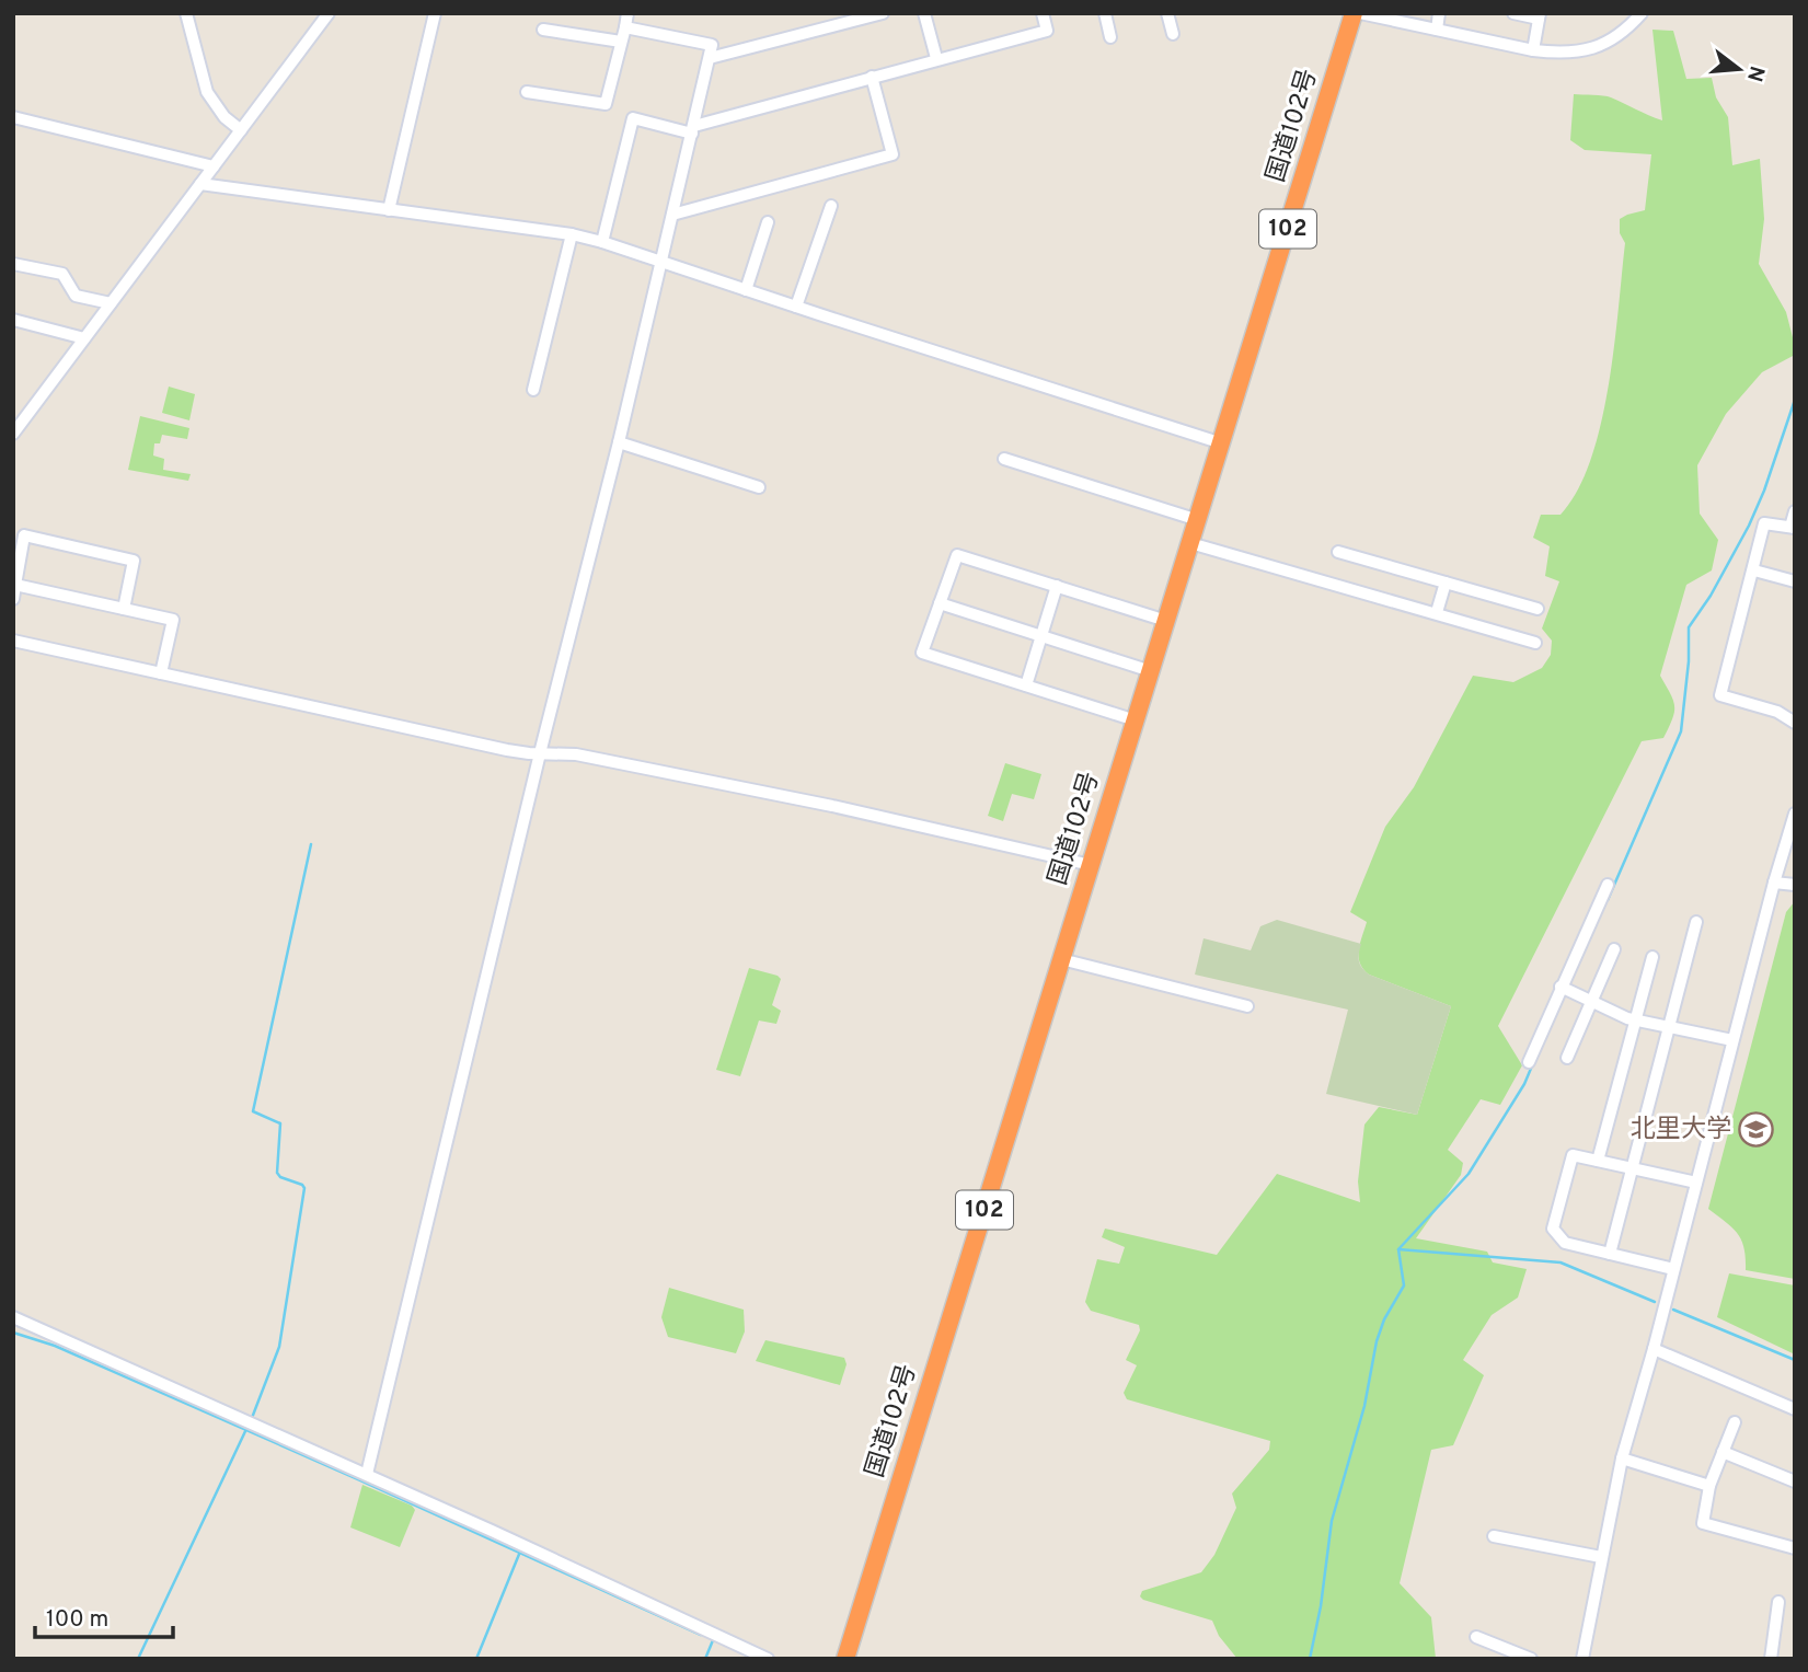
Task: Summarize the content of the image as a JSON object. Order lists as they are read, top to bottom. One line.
{"streets":{"highway":["国道102号","102"]},"places":{"school or university":["北里大学"]},"scale_bar":"100 m","north":"right"}
